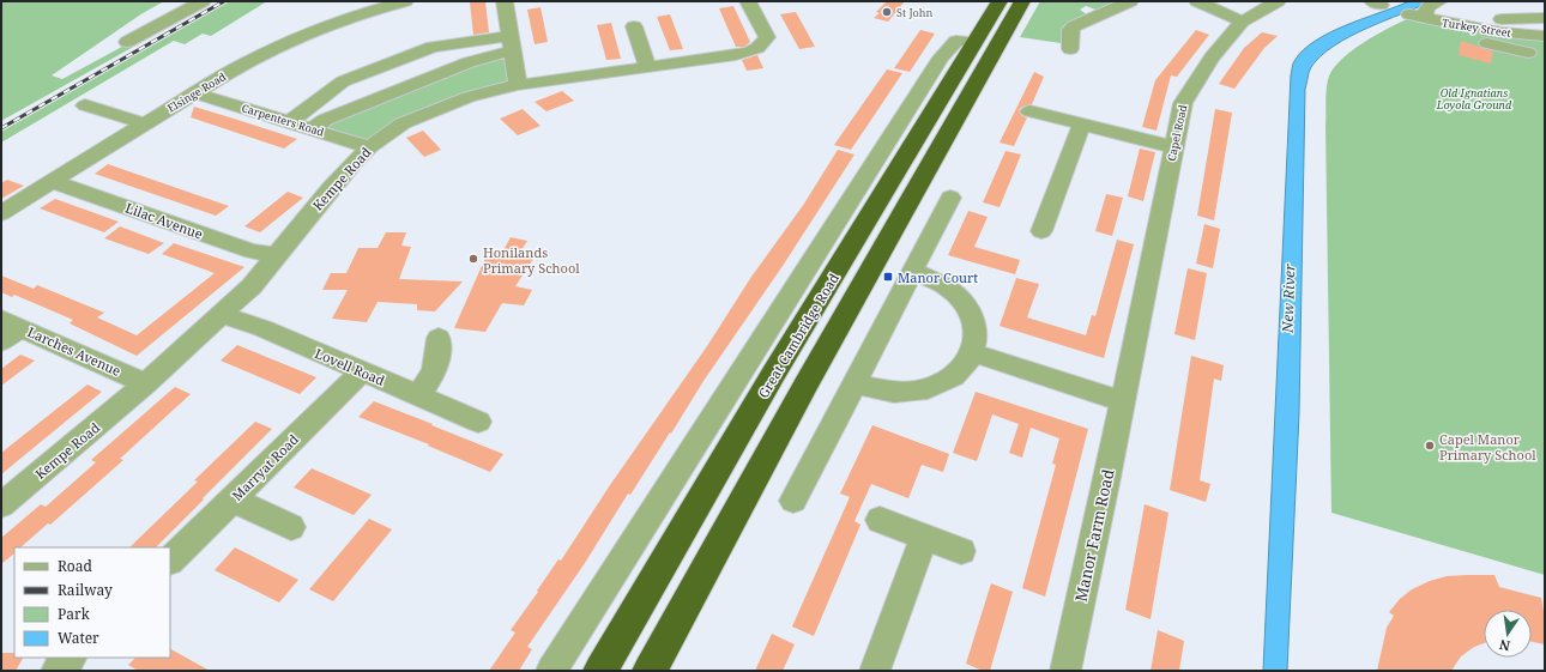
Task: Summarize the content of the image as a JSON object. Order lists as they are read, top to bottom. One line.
{"streets":{"highway":["Great Cambridge Road"],"street":["Turkey Street","Elsinge Road","Carpenters Road","Capel Road","Kempe Road","Lilac Avenue","Larches Avenue","Lovell Road","Marryat Road","Manor Farm Road"]},"crossings":[["Elsinge Road","Carpenters Road"],["Elsinge Road","Lilac Avenue"],["Carpenters Road","Kempe Road"],["Capel Road","Manor Farm Road"],["Kempe Road","Lilac Avenue"],["Kempe Road","Larches Avenue"],["Kempe Road","Lovell Road"],["Lovell Road","Marryat Road"]],"water":["New River"],"parks":["Old Ignatians Loyola Ground"],"places":{"other":["St John","Honilands Primary School","Capel Manor Primary School"],"transit":["Manor Court"]},"legend":["Road","Railway","Park","Water"],"north":"bottom"}
